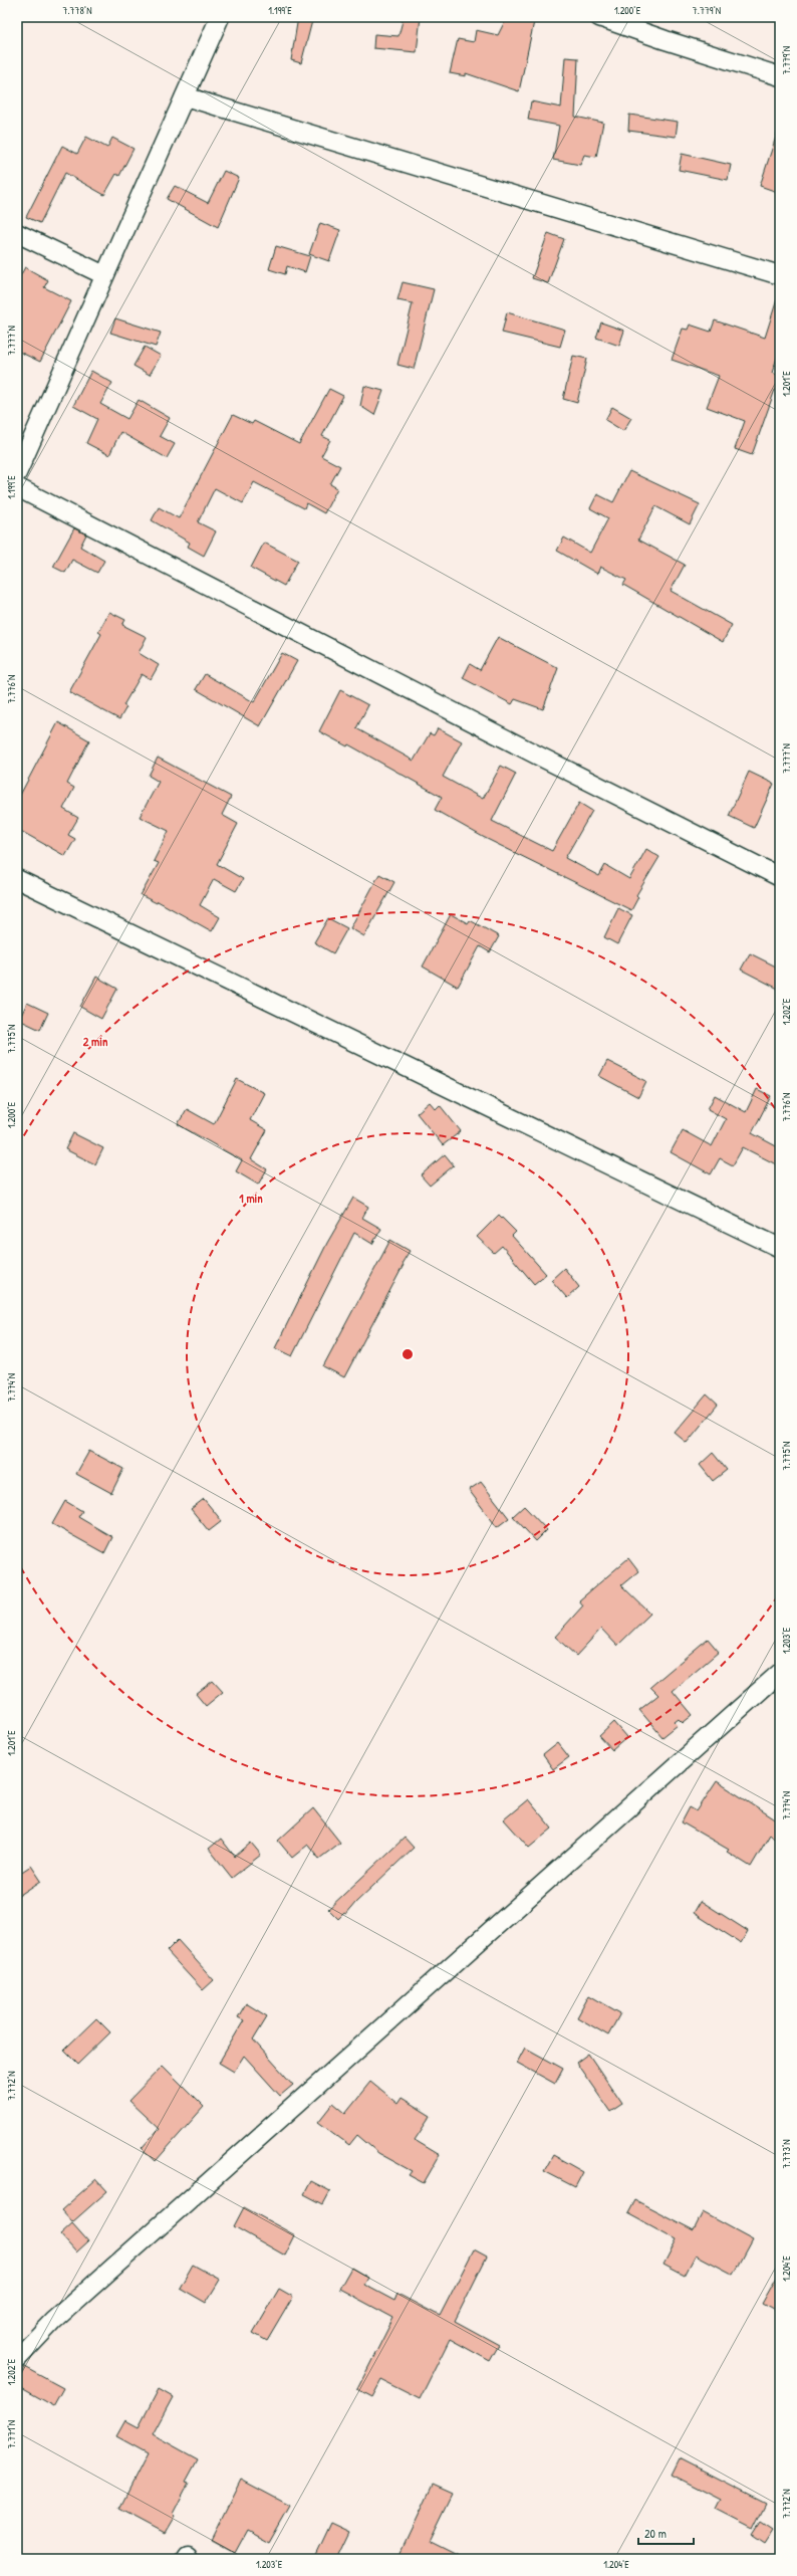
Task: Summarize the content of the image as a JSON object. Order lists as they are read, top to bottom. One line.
{"scale_bar":"20 m","coordinates":["7.778°N","1.199°E","1.200°E","7.779°N","7.777°N","1.201°E","7.776°N","1.202°E","7.775°N","7.774°N","1.203°E","7.772°N","7.773°N","1.204°E","7.771°N"],"rings":["2 min","1 min"]}
